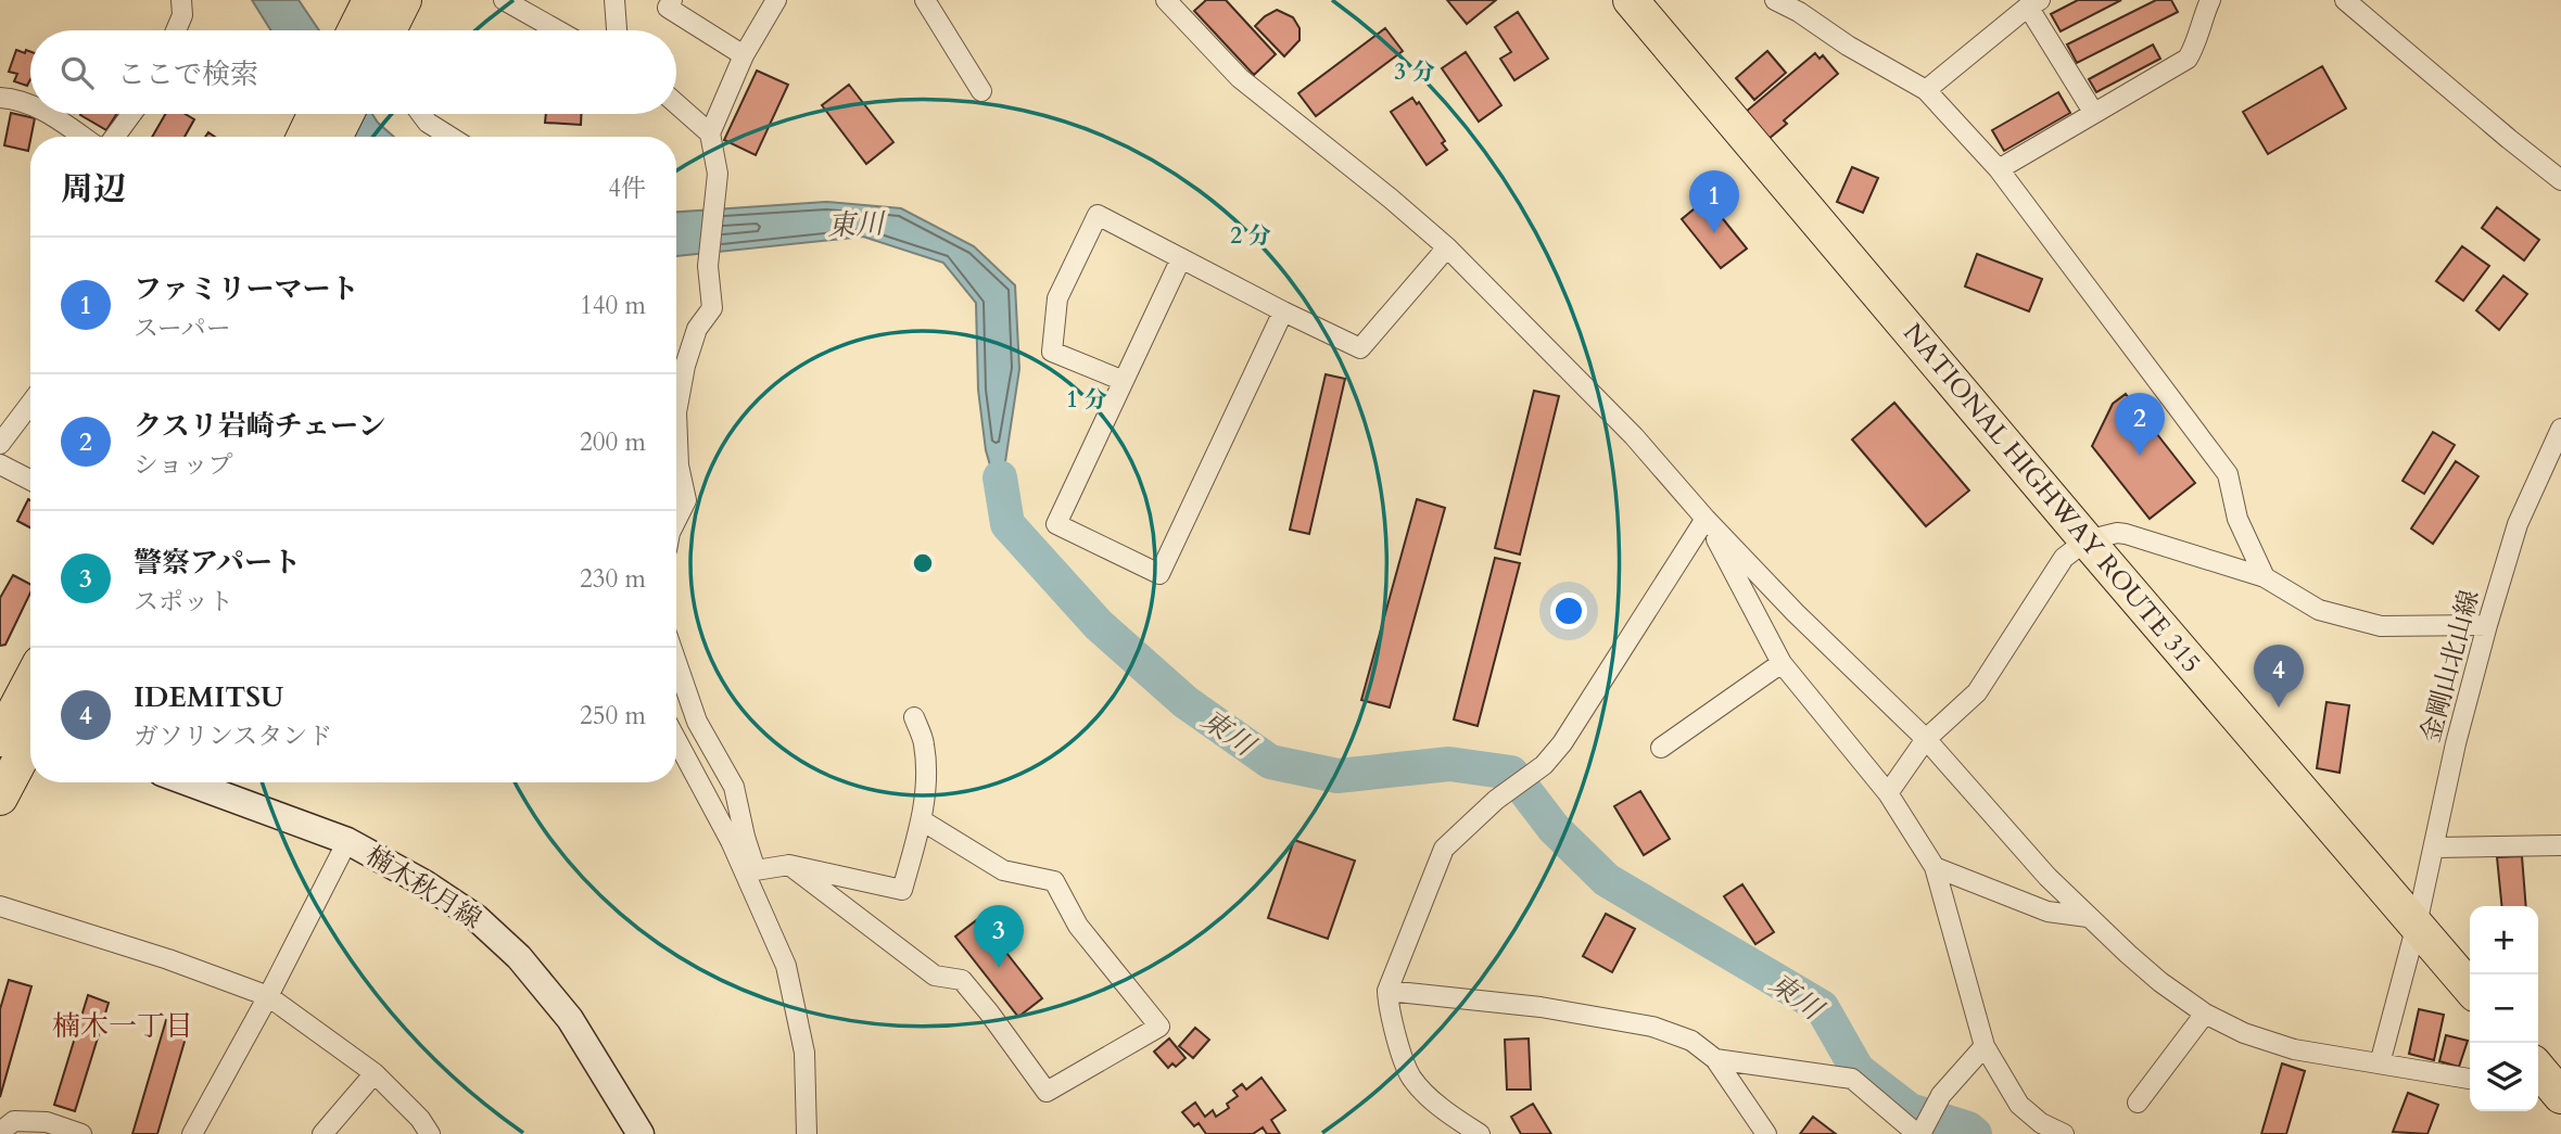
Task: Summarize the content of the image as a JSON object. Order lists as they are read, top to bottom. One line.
{"streets":{"highway":["NATIONAL HIGHWAY ROUTE 315"],"street":["金剛山北山線","楠木秋月線"]},"crossings":[["NATIONAL HIGHWAY ROUTE 315","金剛山北山線"]],"districts":["楠木一丁目"],"water":["東川"],"page":{"search":"ここで検索","heading":["周辺","4件"],"pins":["1","2","4","3"],"list":[{"mark":"1","name":"ファミリーマート","note":"スーパー","value":"140 m"},{"mark":"2","name":"クスリ岩崎チェーン","note":"ショップ","value":"200 m"},{"mark":"3","name":"警察アパート","note":"スポット","value":"230 m"},{"mark":"4","name":"IDEMITSU","note":"ガソリンスタンド","value":"250 m"}],"map_buttons":["+","−"]},"rings":["3 分","2 分","1 分"]}
